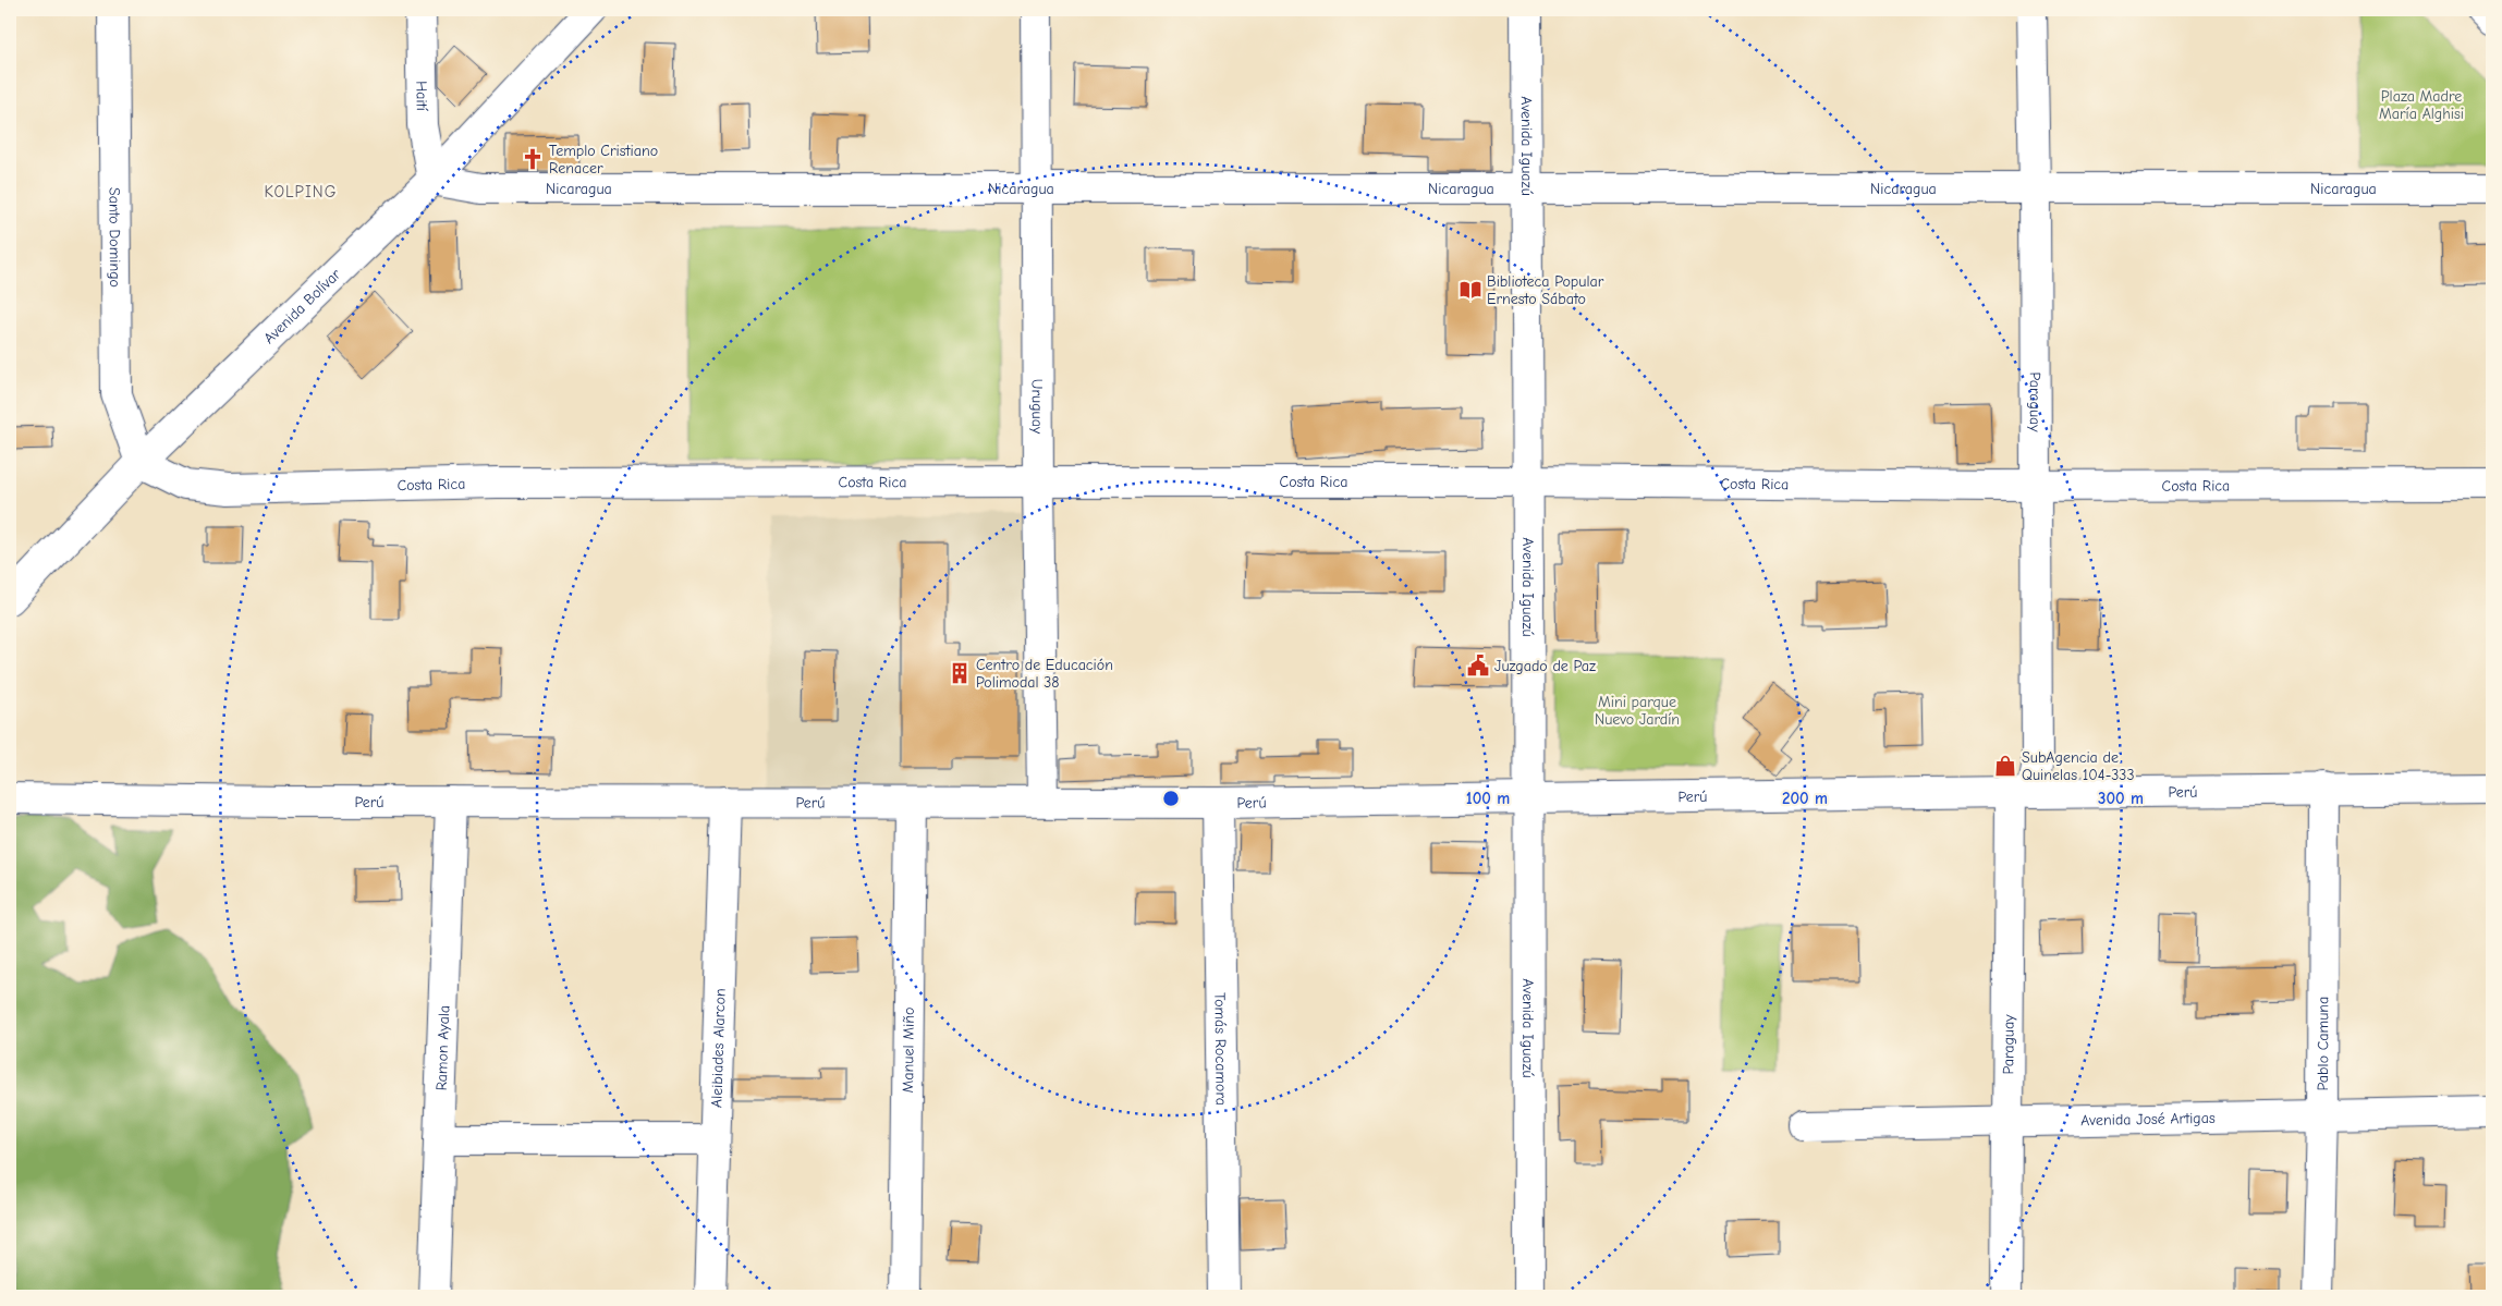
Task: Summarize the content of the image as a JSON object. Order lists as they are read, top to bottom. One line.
{"streets":{"street":["Haití","Avenida Iguazú","Nicaragua","Santo Domingo","Avenida Bolívar","Paraguay","Uruguay","Costa Rica","Perú","Pablo Camuna","Ramon Ayala","Aleibiades Alarcon","Manuel Miño","Tomás Rocamora","Avenida José Artigas"]},"crossings":[["Haití","Nicaragua"],["Haití","Avenida Bolívar"],["Avenida Iguazú","Nicaragua"],["Avenida Iguazú","Costa Rica"],["Avenida Iguazú","Perú"],["Nicaragua","Avenida Bolívar"],["Nicaragua","Paraguay"],["Nicaragua","Uruguay"],["Santo Domingo","Avenida Bolívar"],["Santo Domingo","Costa Rica"],["Avenida Bolívar","Costa Rica"],["Paraguay","Costa Rica"],["Paraguay","Perú"],["Paraguay","Avenida José Artigas"],["Uruguay","Costa Rica"],["Uruguay","Perú"],["Perú","Pablo Camuna"],["Perú","Ramon Ayala"],["Perú","Aleibiades Alarcon"],["Perú","Manuel Miño"],["Perú","Tomás Rocamora"],["Pablo Camuna","Avenida José Artigas"]],"districts":["KOLPING"],"parks":["Plaza Madre María Alghisi","Mini parque Nuevo Jardín"],"places":{"church":["Templo Cristiano Renacer"],"library":["Biblioteca Popular Ernesto Sábato"],"public building":["Juzgado de Paz"],"building":["Centro de Educación Polimodal 38"],"shop":["SubAgencia de Quinelas 104-333"]},"rings":["100 m","200 m","300 m"]}
